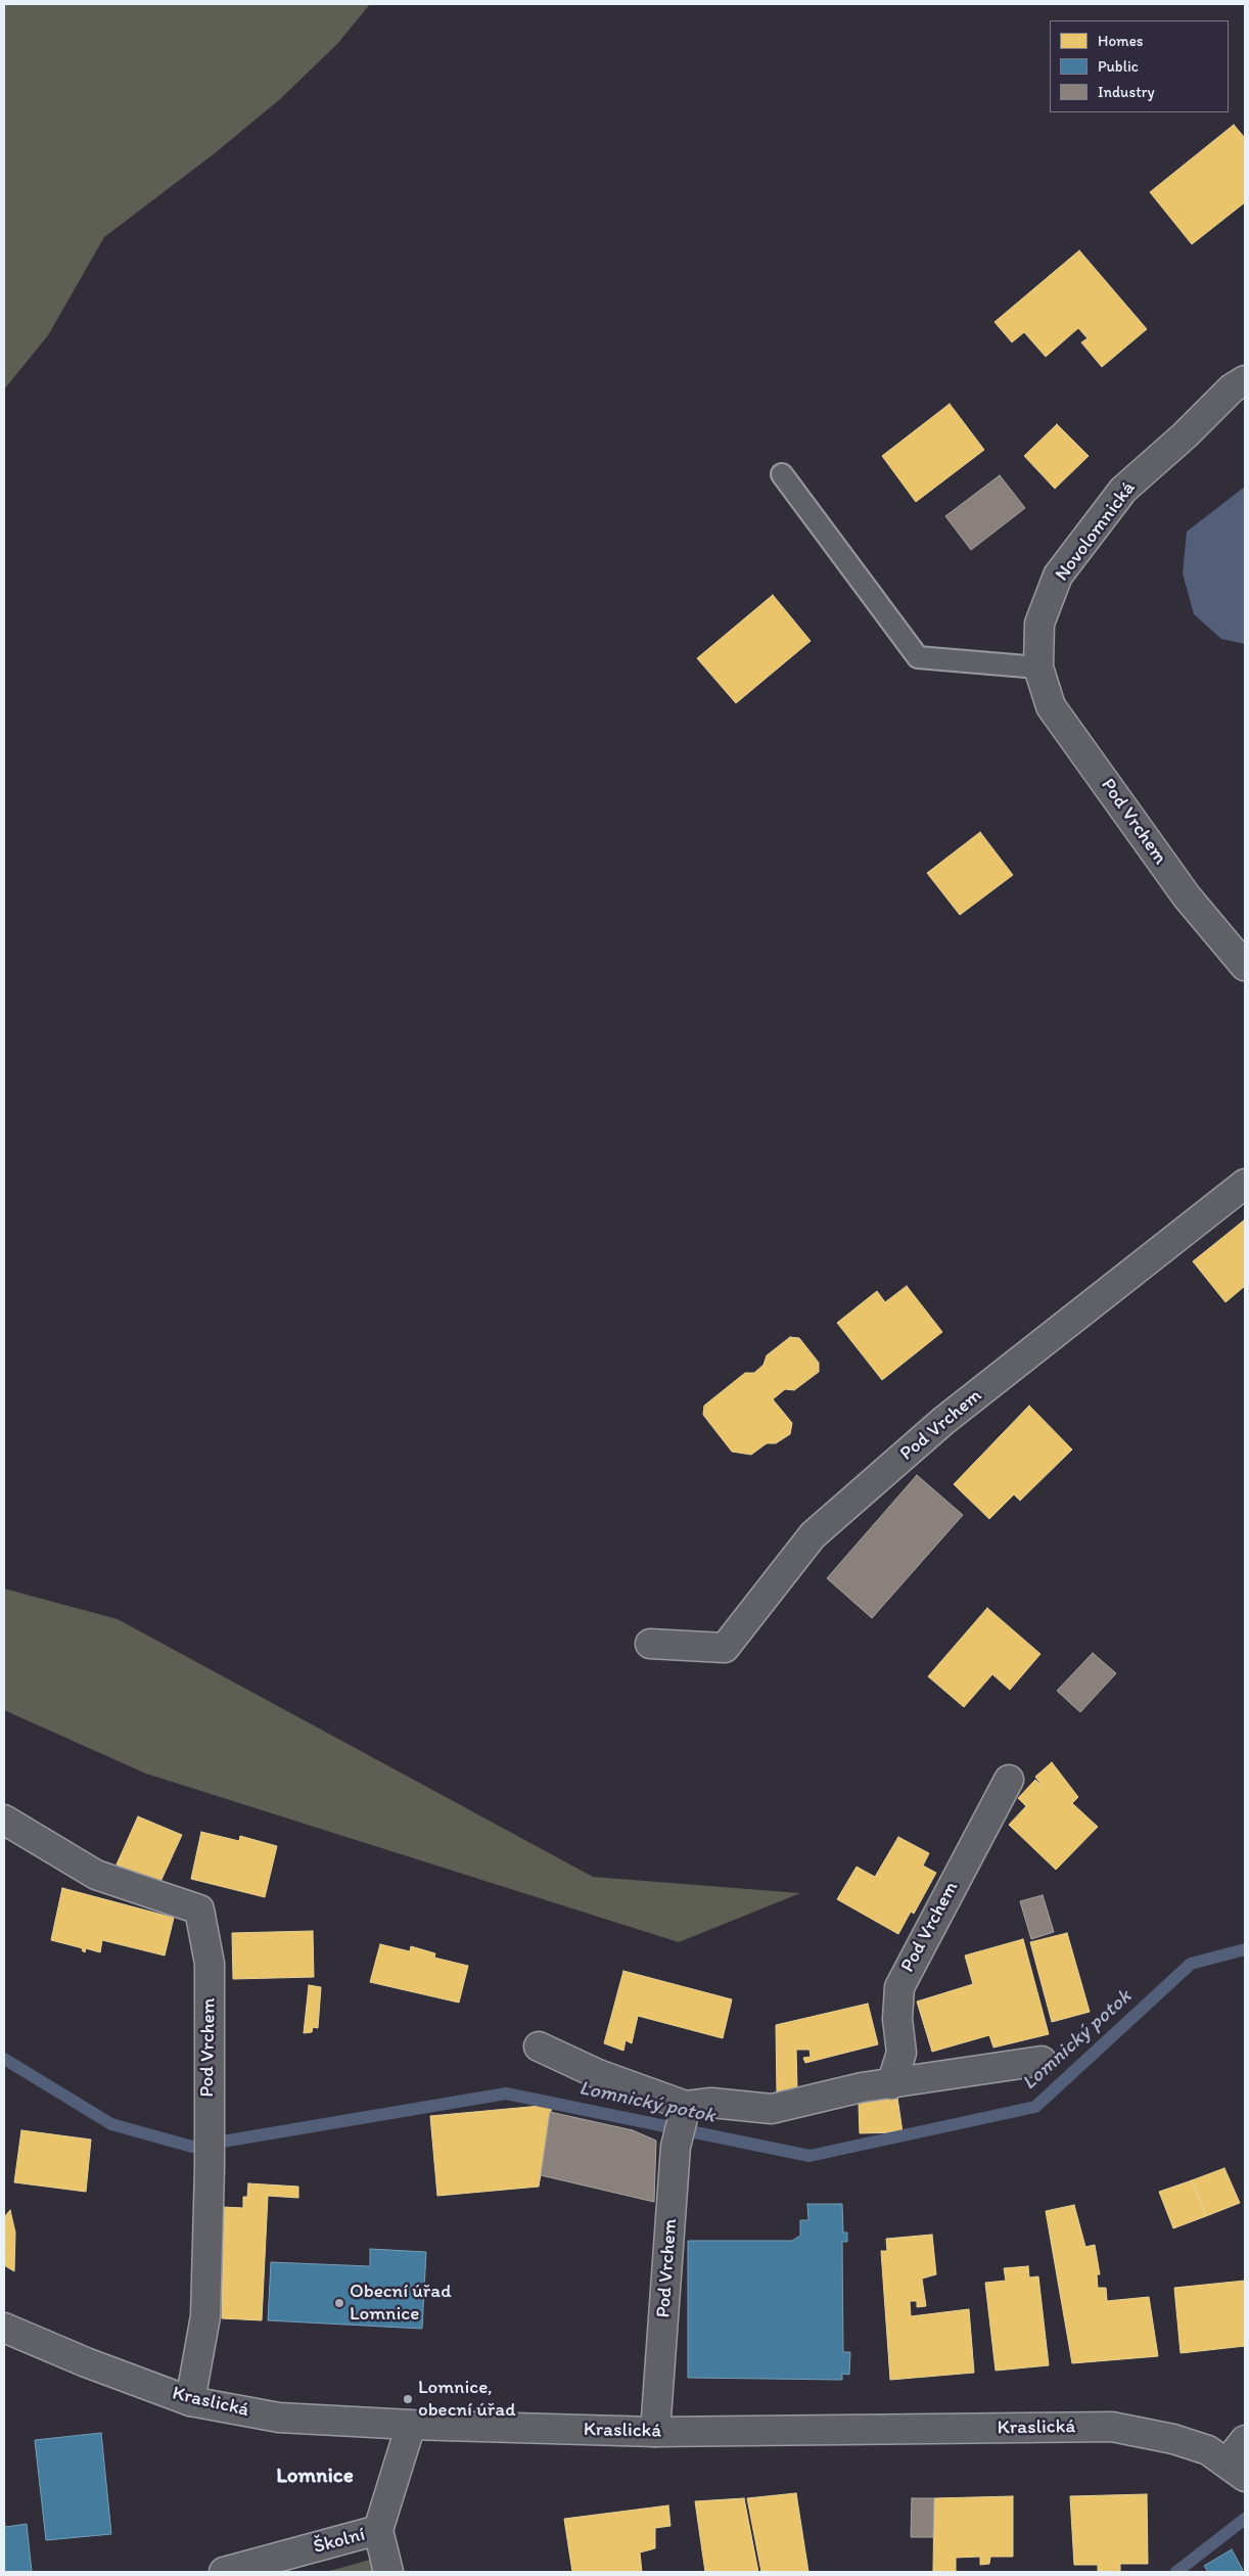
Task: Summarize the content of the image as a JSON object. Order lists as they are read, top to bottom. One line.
{"streets":{"street":["Novolomnická","Pod Vrchem","Kraslická","Školní"]},"crossings":[["Novolomnická","Pod Vrchem"],["Pod Vrchem","Kraslická"],["Kraslická","Školní"]],"districts":["Lomnice"],"water":["Lomnický potok"],"places":["Obecní úřad Lomnice","Lomnice, obecní úřad"],"legend":["Homes","Public","Industry"]}
